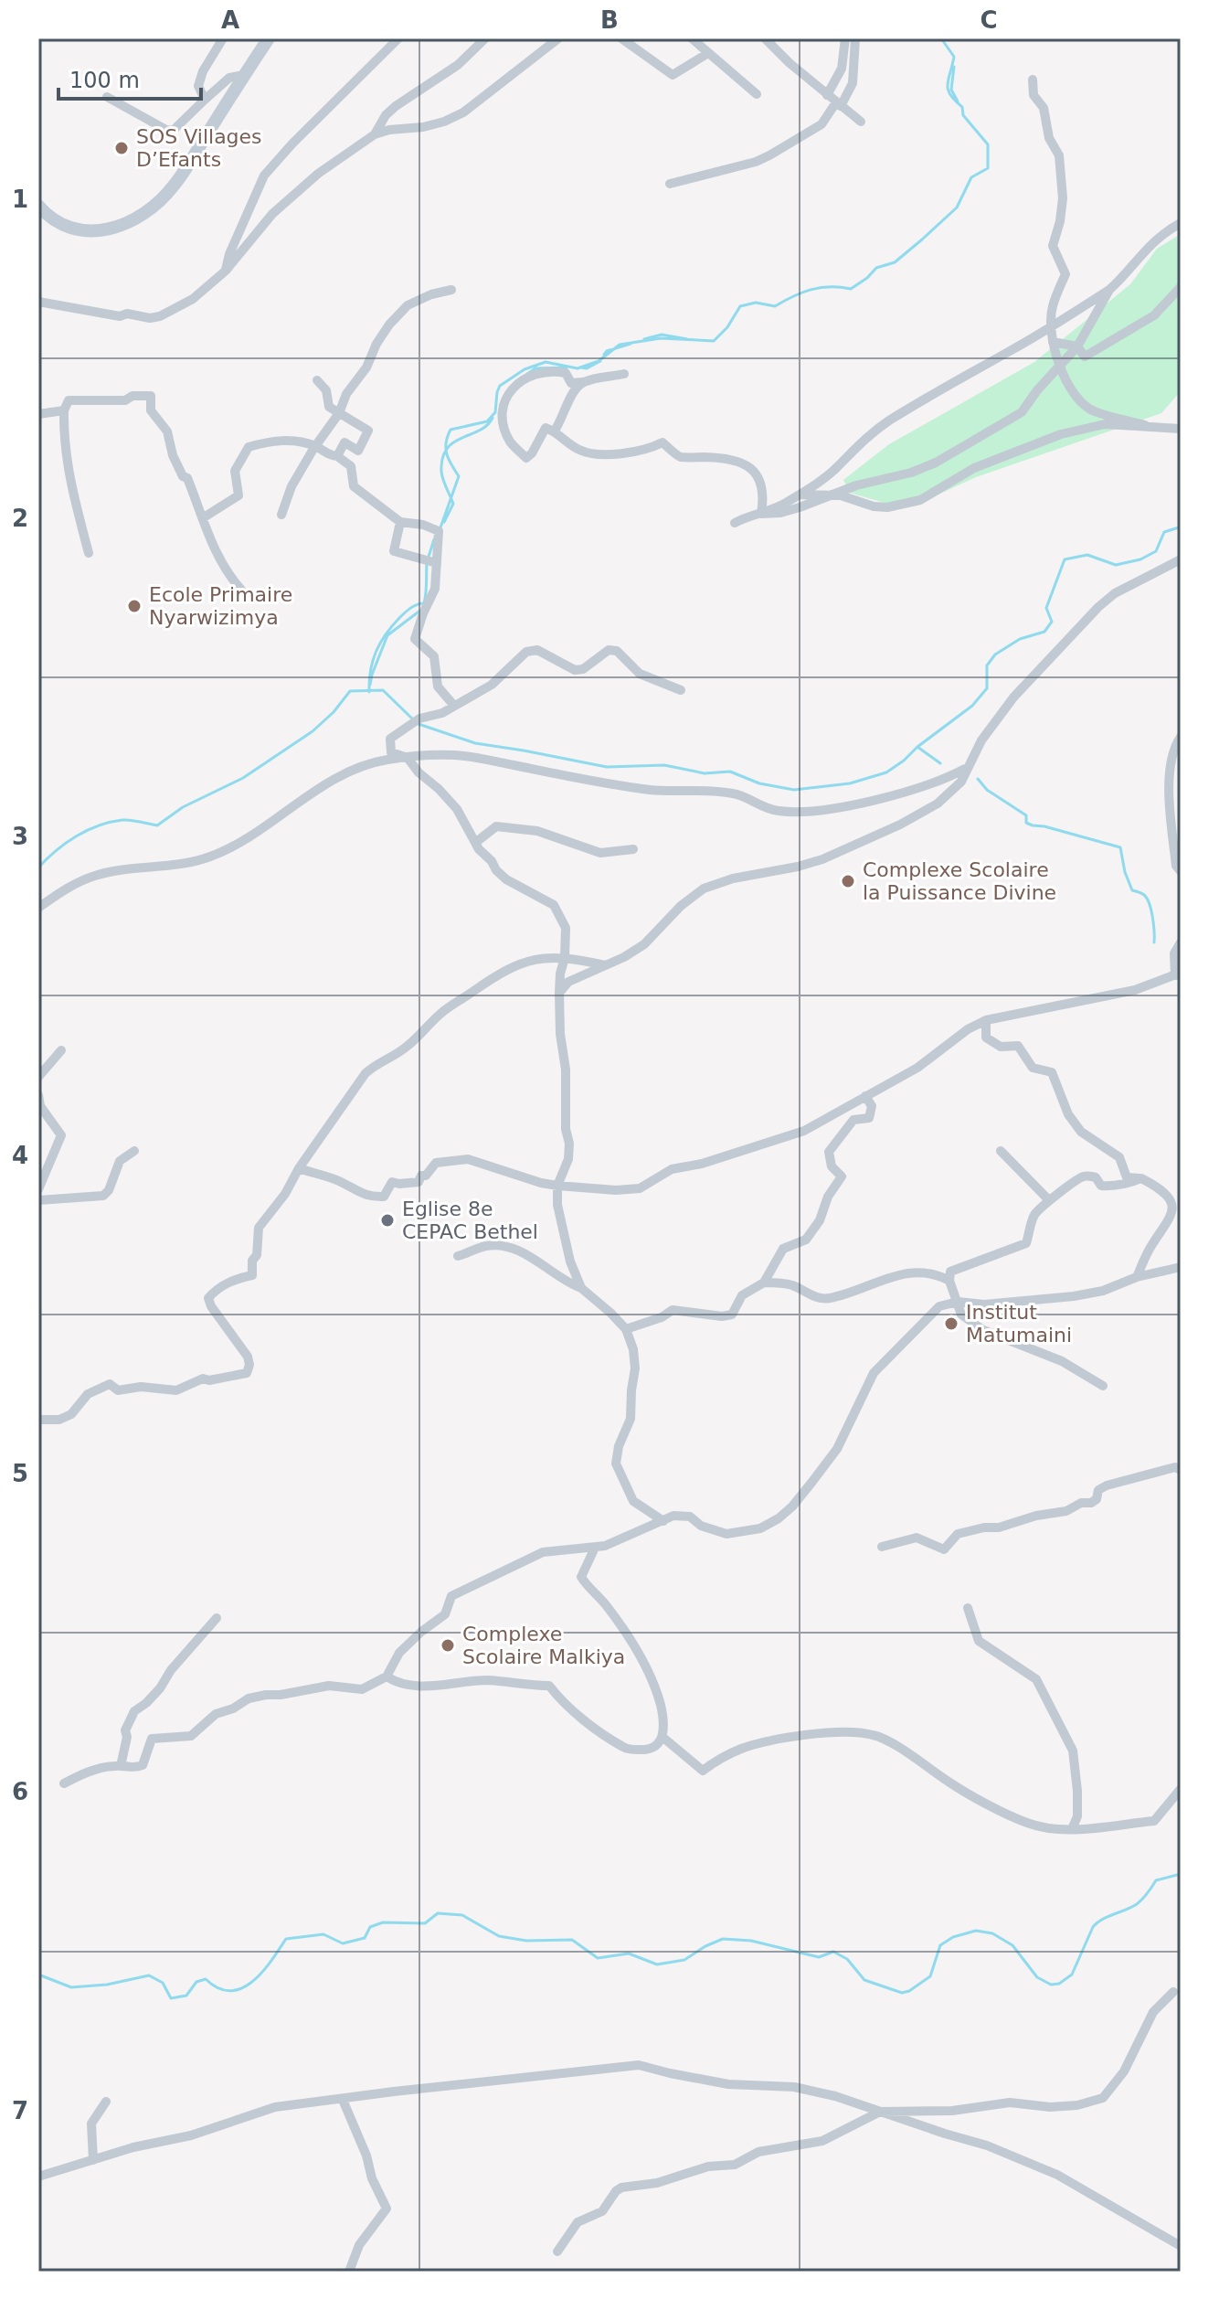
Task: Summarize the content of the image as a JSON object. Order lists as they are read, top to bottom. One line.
{"places":["SOS Villages D’Efants","Ecole Primaire Nyarwizimya","Complexe Scolaire la Puissance Divine","Eglise 8e CEPAC Bethel","Institut Matumaini","Complexe Scolaire Malkiya"],"scale_bar":"100 m","grid":{"columns":["A","B","C"],"rows":["1","2","3","4","5","6","7"]}}
